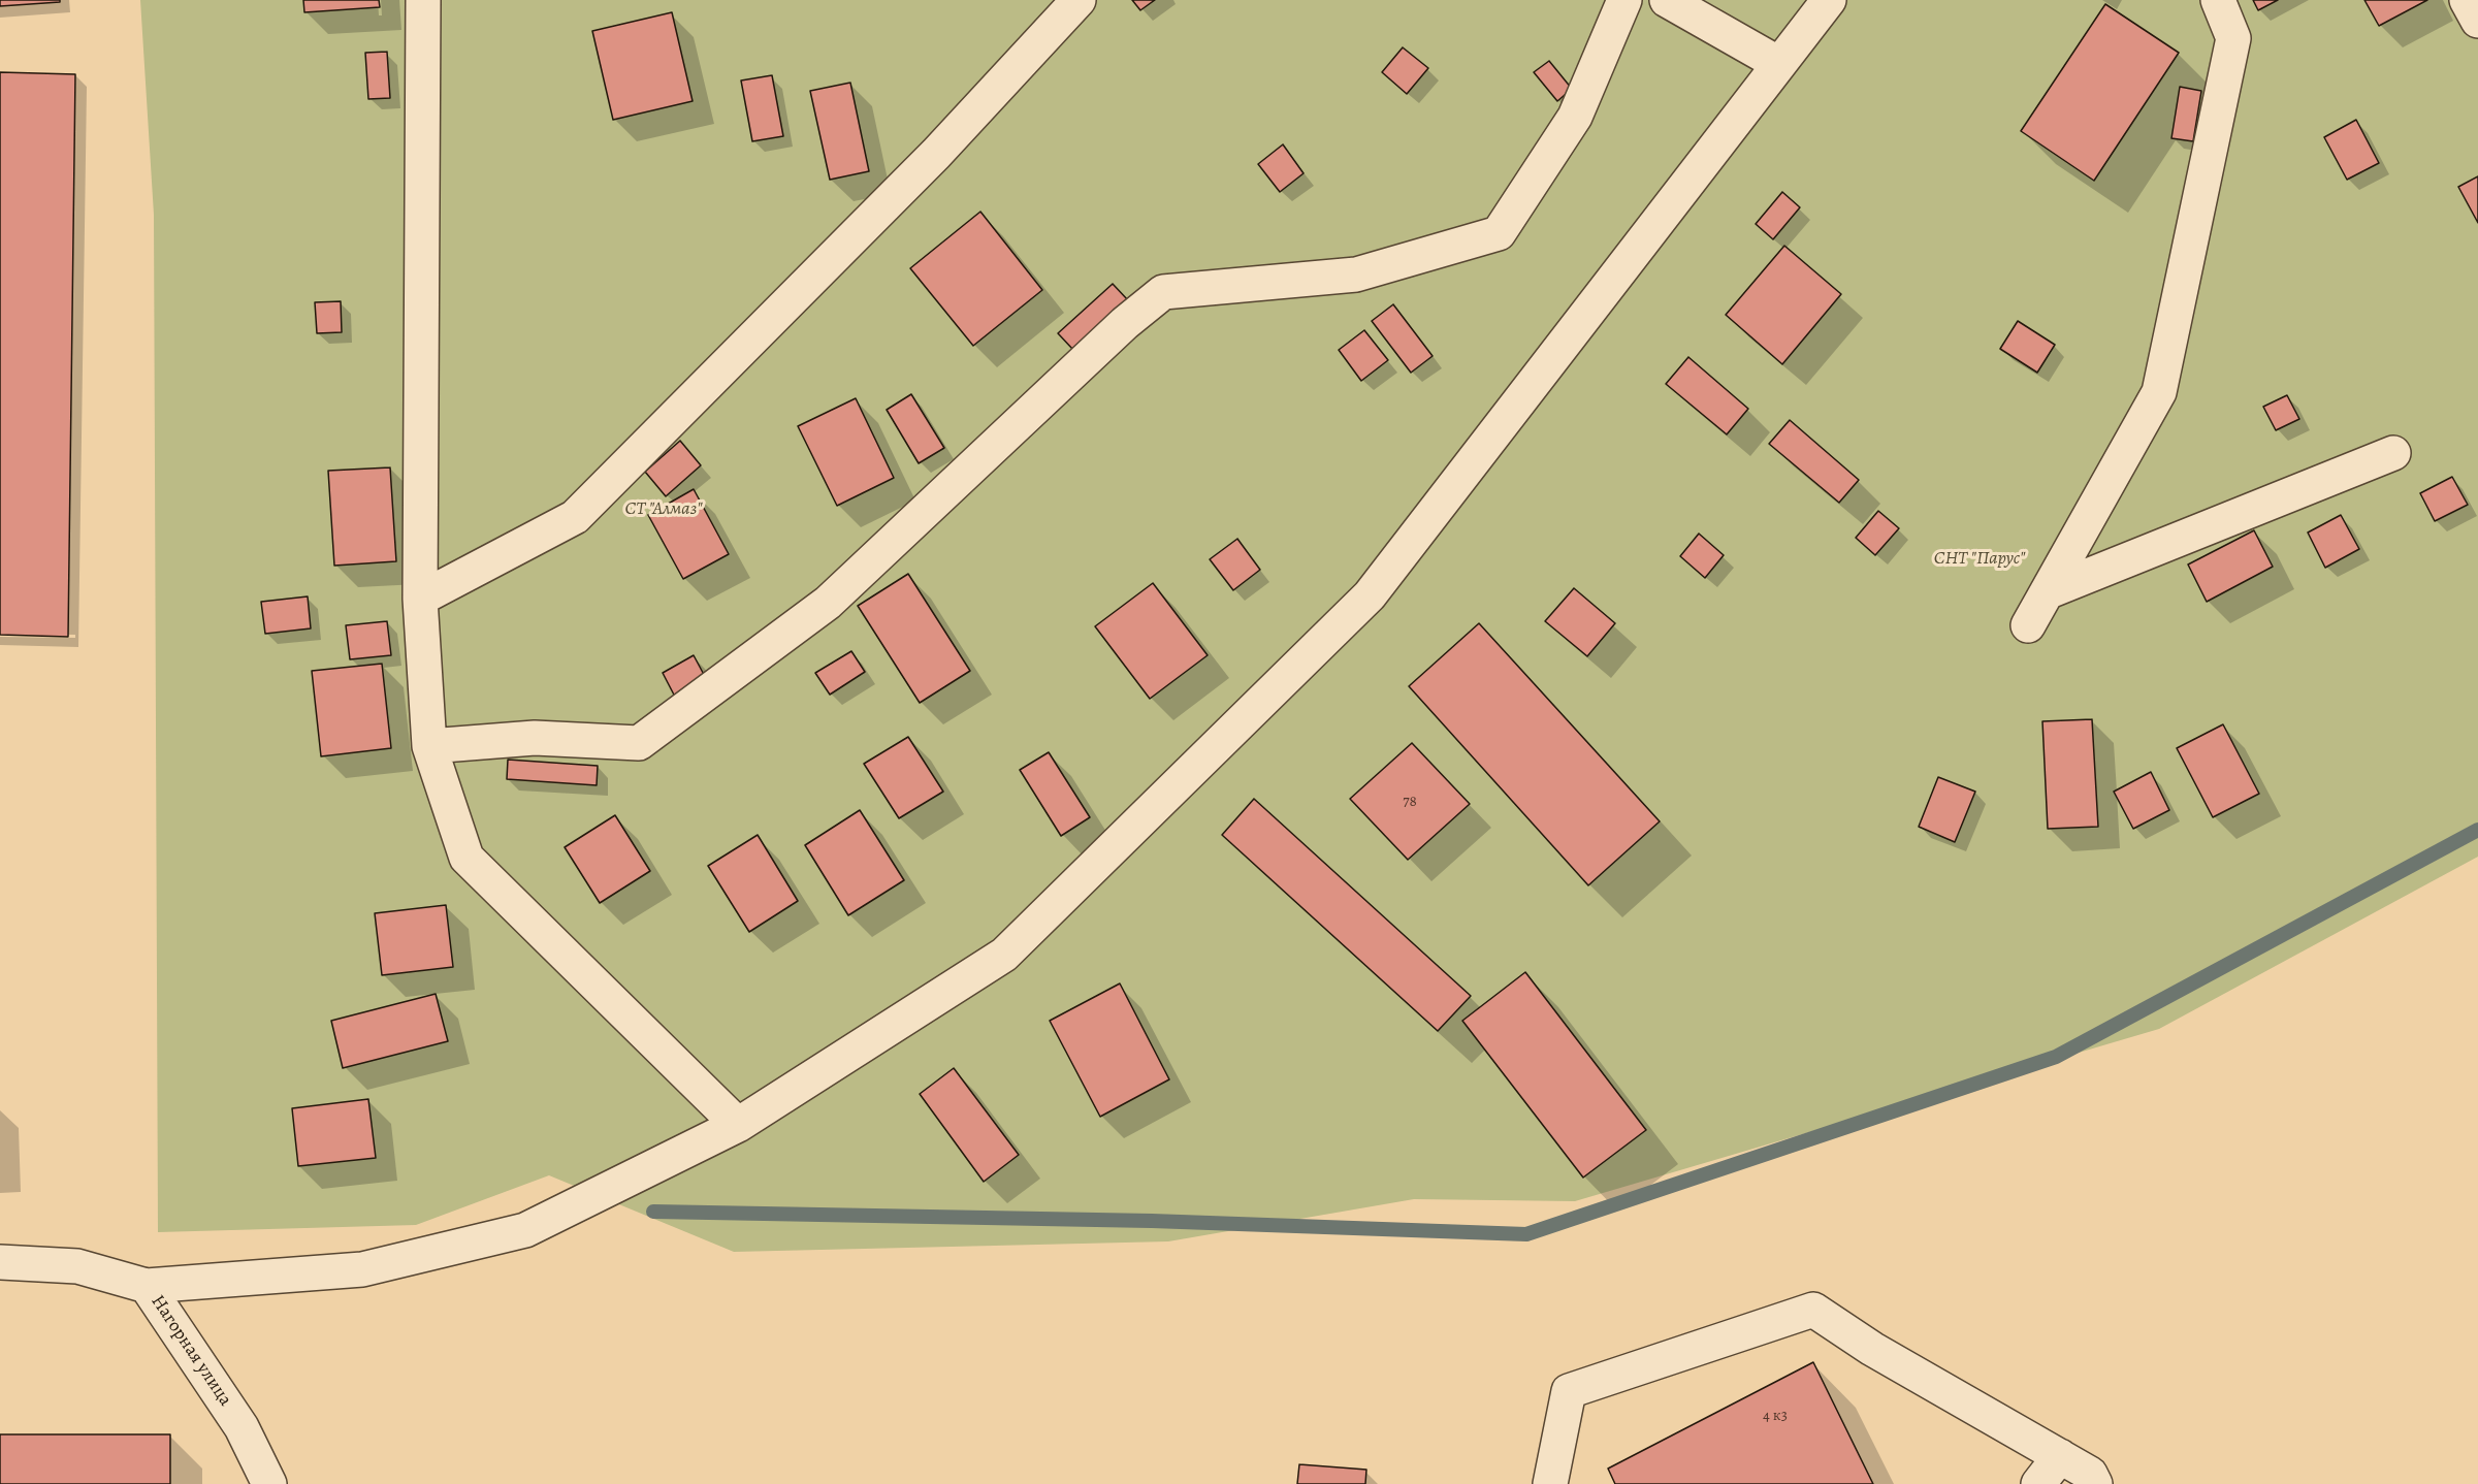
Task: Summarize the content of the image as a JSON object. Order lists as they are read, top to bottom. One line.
{"streets":{"street":["Нагорная улица"]},"parks":["СТ \"Алмаз\"","СНТ \"Парус\""],"house_numbers":["78","4 к3"]}
